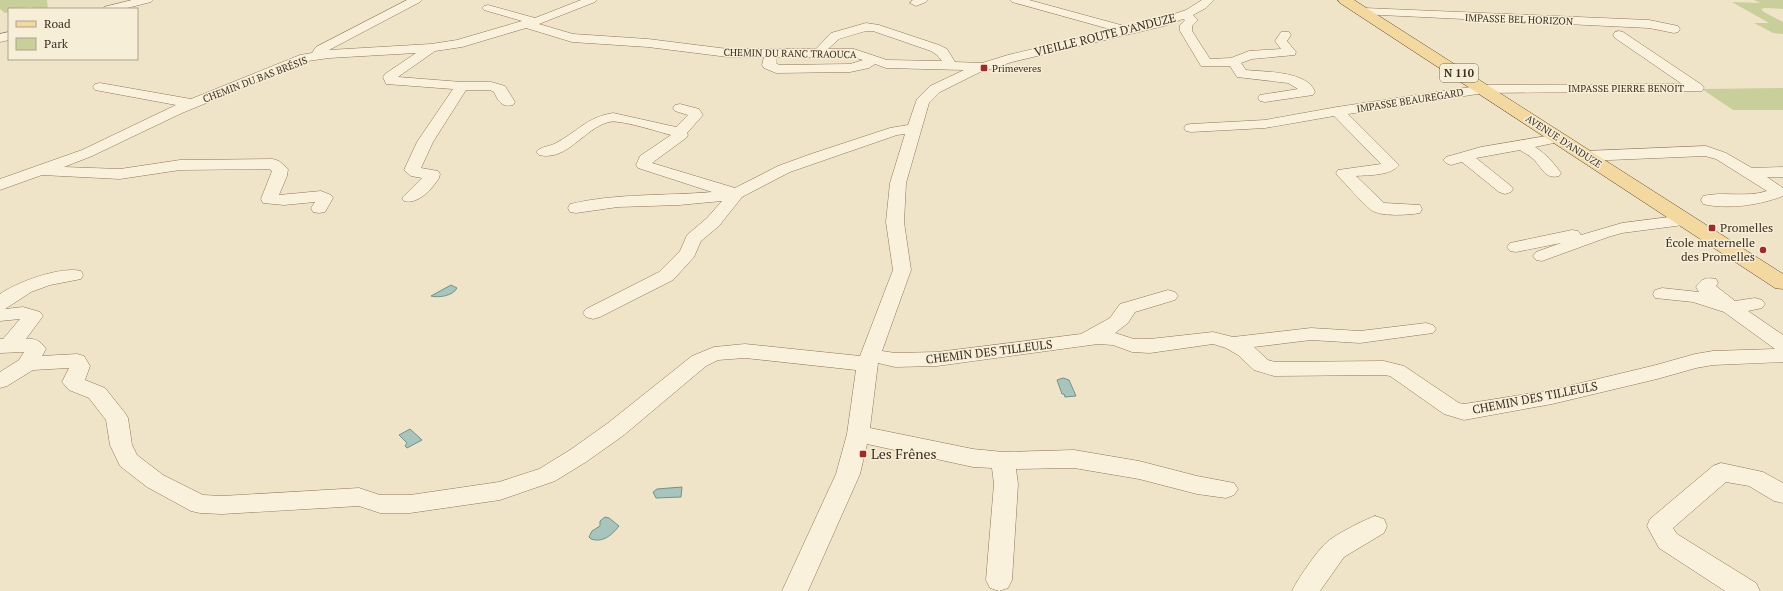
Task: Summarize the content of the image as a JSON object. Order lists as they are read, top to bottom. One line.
{"streets":{"main road":["N 110","AVENUE D'ANDUZE"],"street":["IMPASSE BEL HORIZON","VIEILLE ROUTE D'ANDUZE","CHEMIN DU RANC TRAOUCA","CHEMIN DU BAS BRÉSIS","IMPASSE PIERRE BENOIT","IMPASSE BEAUREGARD","CHEMIN DES TILLEULS"]},"crossings":[["IMPASSE BEL HORIZON","AVENUE D'ANDUZE"],["VIEILLE ROUTE D'ANDUZE","CHEMIN DU RANC TRAOUCA"],["VIEILLE ROUTE D'ANDUZE","CHEMIN DES TILLEULS"],["CHEMIN DU RANC TRAOUCA","CHEMIN DU BAS BRÉSIS"],["IMPASSE PIERRE BENOIT","IMPASSE BEAUREGARD"],["IMPASSE PIERRE BENOIT","AVENUE D'ANDUZE"],["IMPASSE BEAUREGARD","AVENUE D'ANDUZE"]],"places":{"transit":["Primeveres","Promelles","Les Frênes"],"other":["École maternelle des Promelles"]},"legend":["Road","Park"]}
